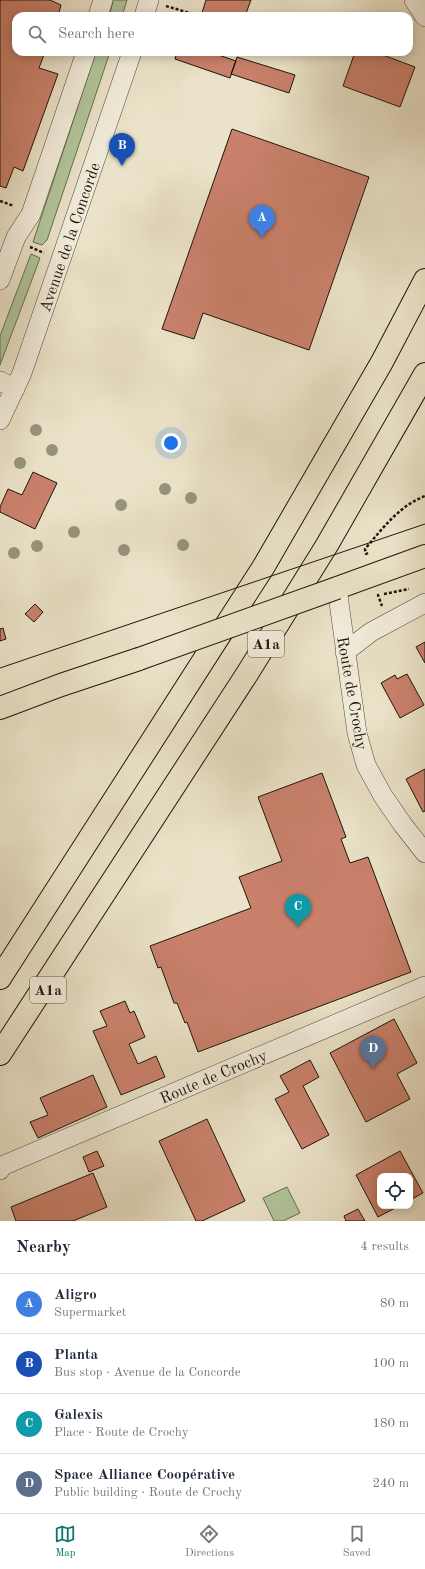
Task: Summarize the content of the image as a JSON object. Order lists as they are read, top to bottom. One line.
{"streets":{"main road":["A1a"],"street":["Avenue de la Concorde","Route de Crochy"]},"page":{"search":"Search here","pins":["B","A","C","D"],"heading":["Nearby","4 results"],"list":[{"mark":"A","name":"Aligro","note":"Supermarket","value":"80 m"},{"mark":"B","name":"Planta","note":"Bus stop · Avenue de la Concorde","value":"100 m"},{"mark":"C","name":"Galexis","note":"Place · Route de Crochy","value":"180 m"},{"mark":"D","name":"Space Alliance Coopérative","note":"Public building · Route de Crochy","value":"240 m"}],"nav":["Map","Directions","Saved"]}}
